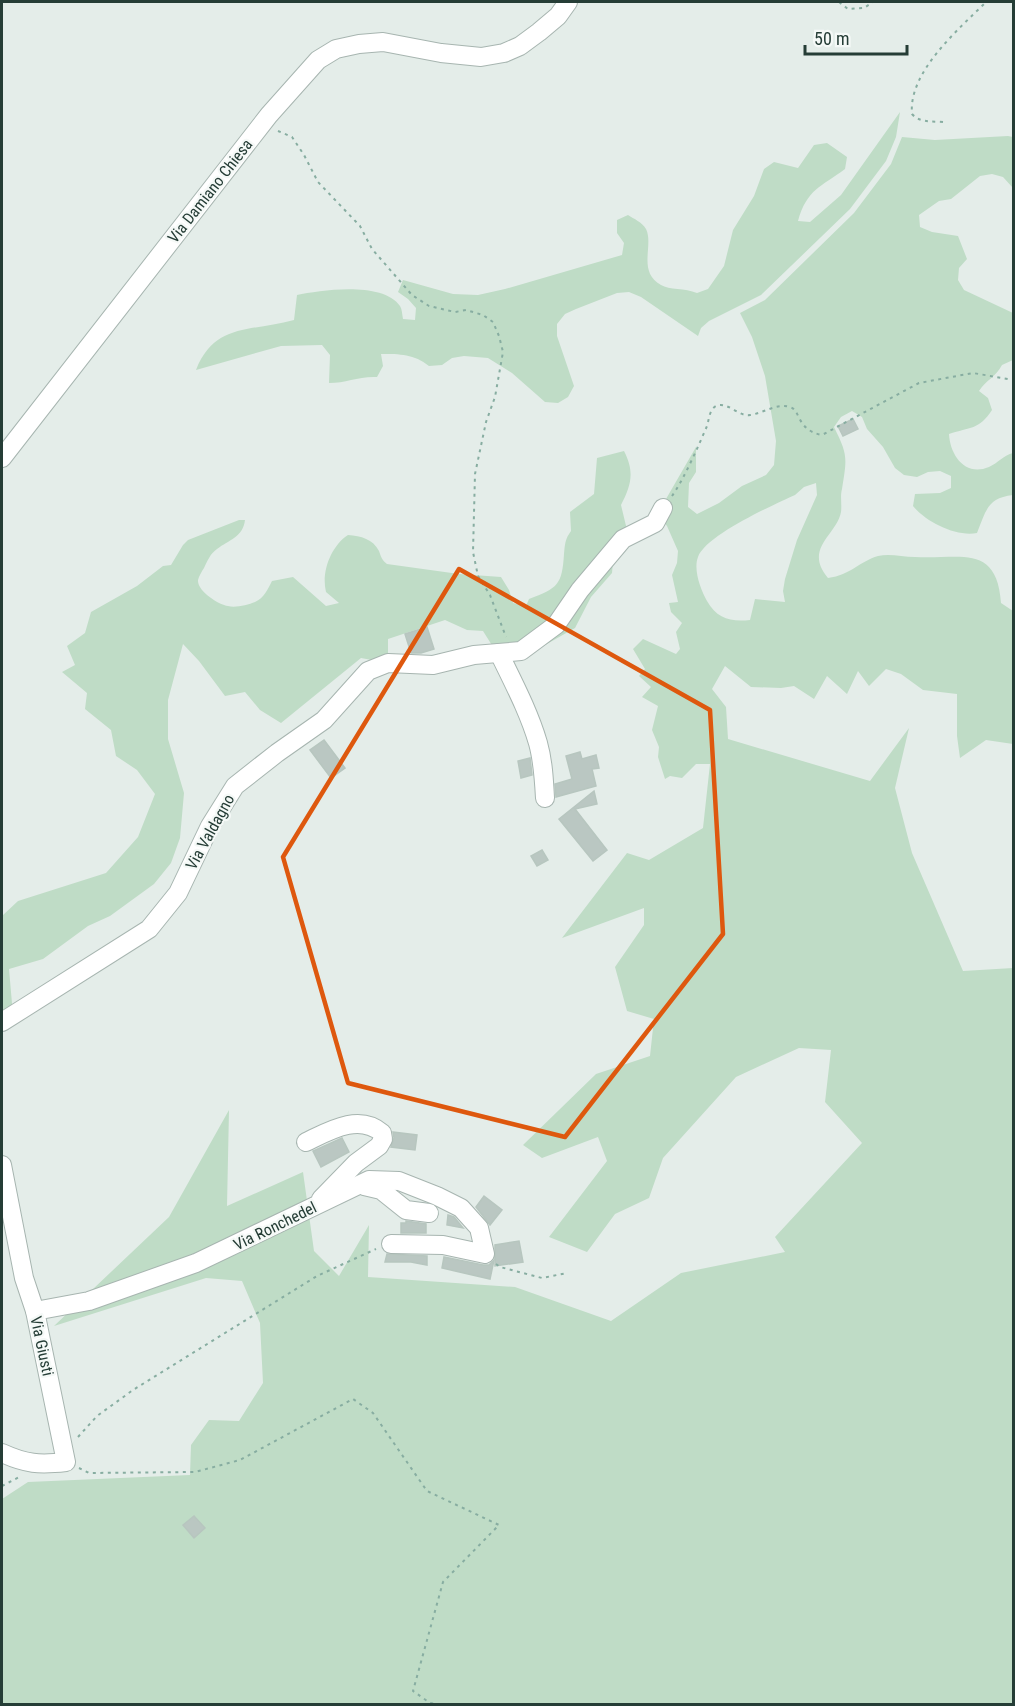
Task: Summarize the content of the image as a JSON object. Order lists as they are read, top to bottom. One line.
{"streets":{"street":["Via Damiano Chiesa","Via Valdagno","Via Ronchedel","Via Giusti"]},"crossings":[["Via Ronchedel","Via Giusti"]],"scale_bar":"50 m"}
